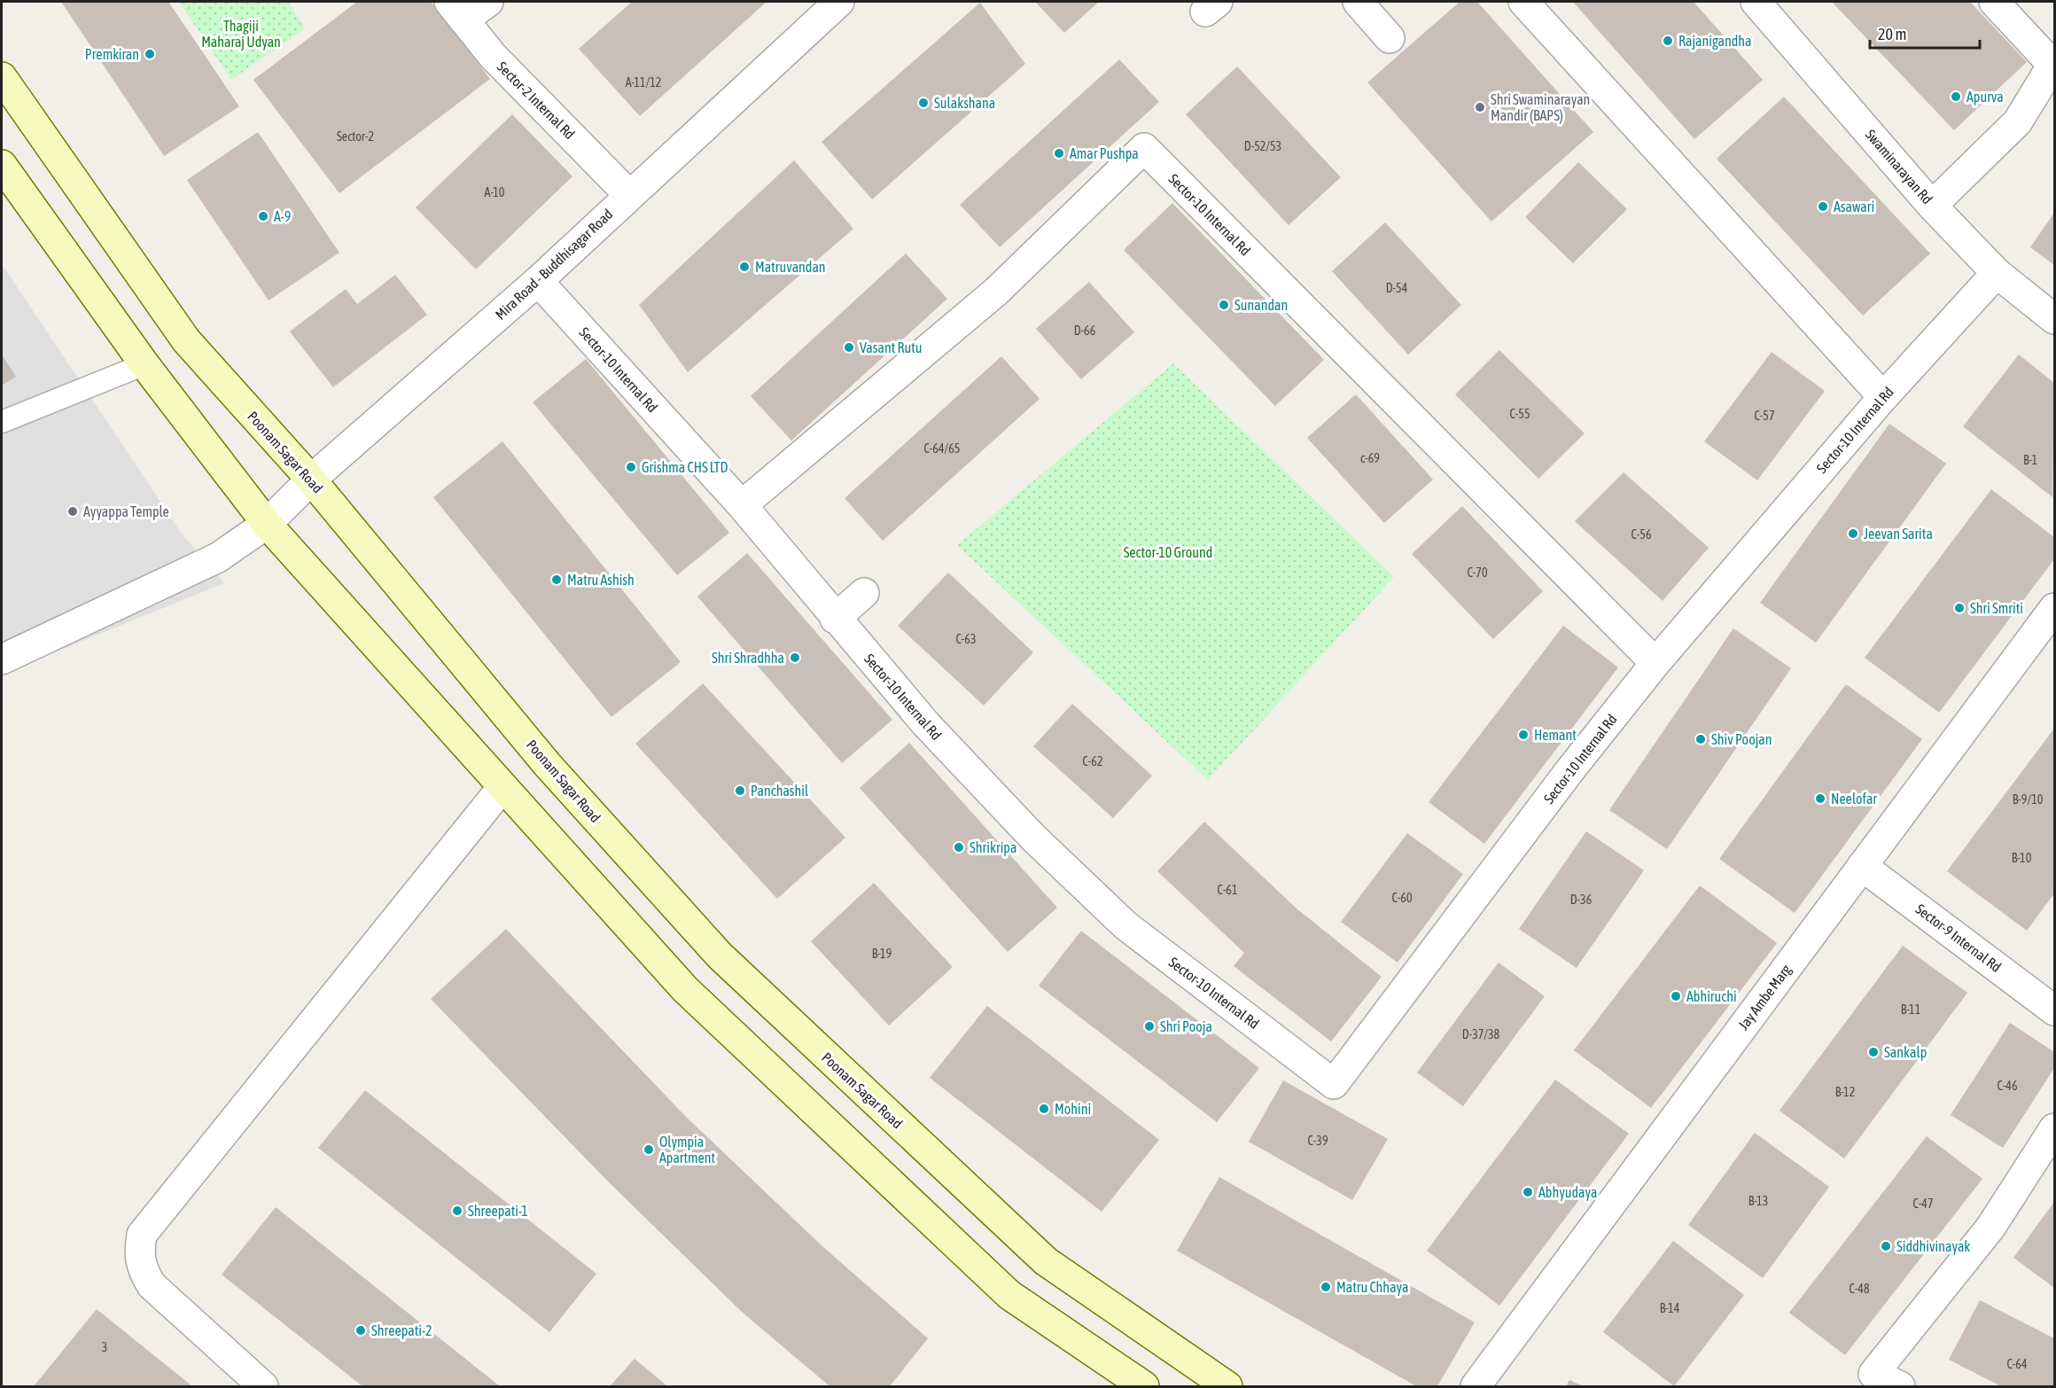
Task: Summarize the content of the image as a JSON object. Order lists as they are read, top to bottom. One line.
{"streets":{"main road":["Poonam Sagar Road"],"street":["Sector-2 Internal Rd","Swaminarayan Rd","Sector-10 Internal Rd","Mira Road - Buddhisagar Road","Sector-9 Internal Rd","Jay Ambe Marg"]},"crossings":[["Sector-2 Internal Rd","Mira Road - Buddhisagar Road"],["Swaminarayan Rd","Sector-10 Internal Rd"],["Sector-10 Internal Rd","Mira Road - Buddhisagar Road"],["Mira Road - Buddhisagar Road","Poonam Sagar Road"],["Sector-9 Internal Rd","Jay Ambe Marg"]],"parks":["Thagiji Maharaj Udyan","Sector-10 Ground"],"places":["Rajanigandha","Premkiran","Apurva","Sulakshana","Shri Swaminarayan Mandir (BAPS)","Amar Pushpa","Asawari","A-9","Matruvandan","Sunandan","Vasant Rutu","Grishma CHS LTD","Ayyappa Temple","Jeevan Sarita","Matru Ashish","Shri Smriti","Shri Shradhha","Hemant","Shiv Poojan","Panchashil","Neelofar","Shrikripa","Abhiruchi","Shri Pooja","Sankalp","Mohini","Olympia Apartment","Abhyudaya","Shreepati-1","Siddhivinayak","Matru Chhaya","Shreepati-2"],"house_numbers":["A-11/12","Sector-2","D-52/53","A-10","D-54","D-66","C-55","C-57","C-64/65","c-69","B-1","C-56","C-70","C-63","C-62","B-9/10","B-10","C-61","C-60","D-36","B-19","B-11","D-37/38","C-46","B-12","C-39","B-13","C-47","C-48","B-14","3","C-64"],"scale_bar":"20 m"}
